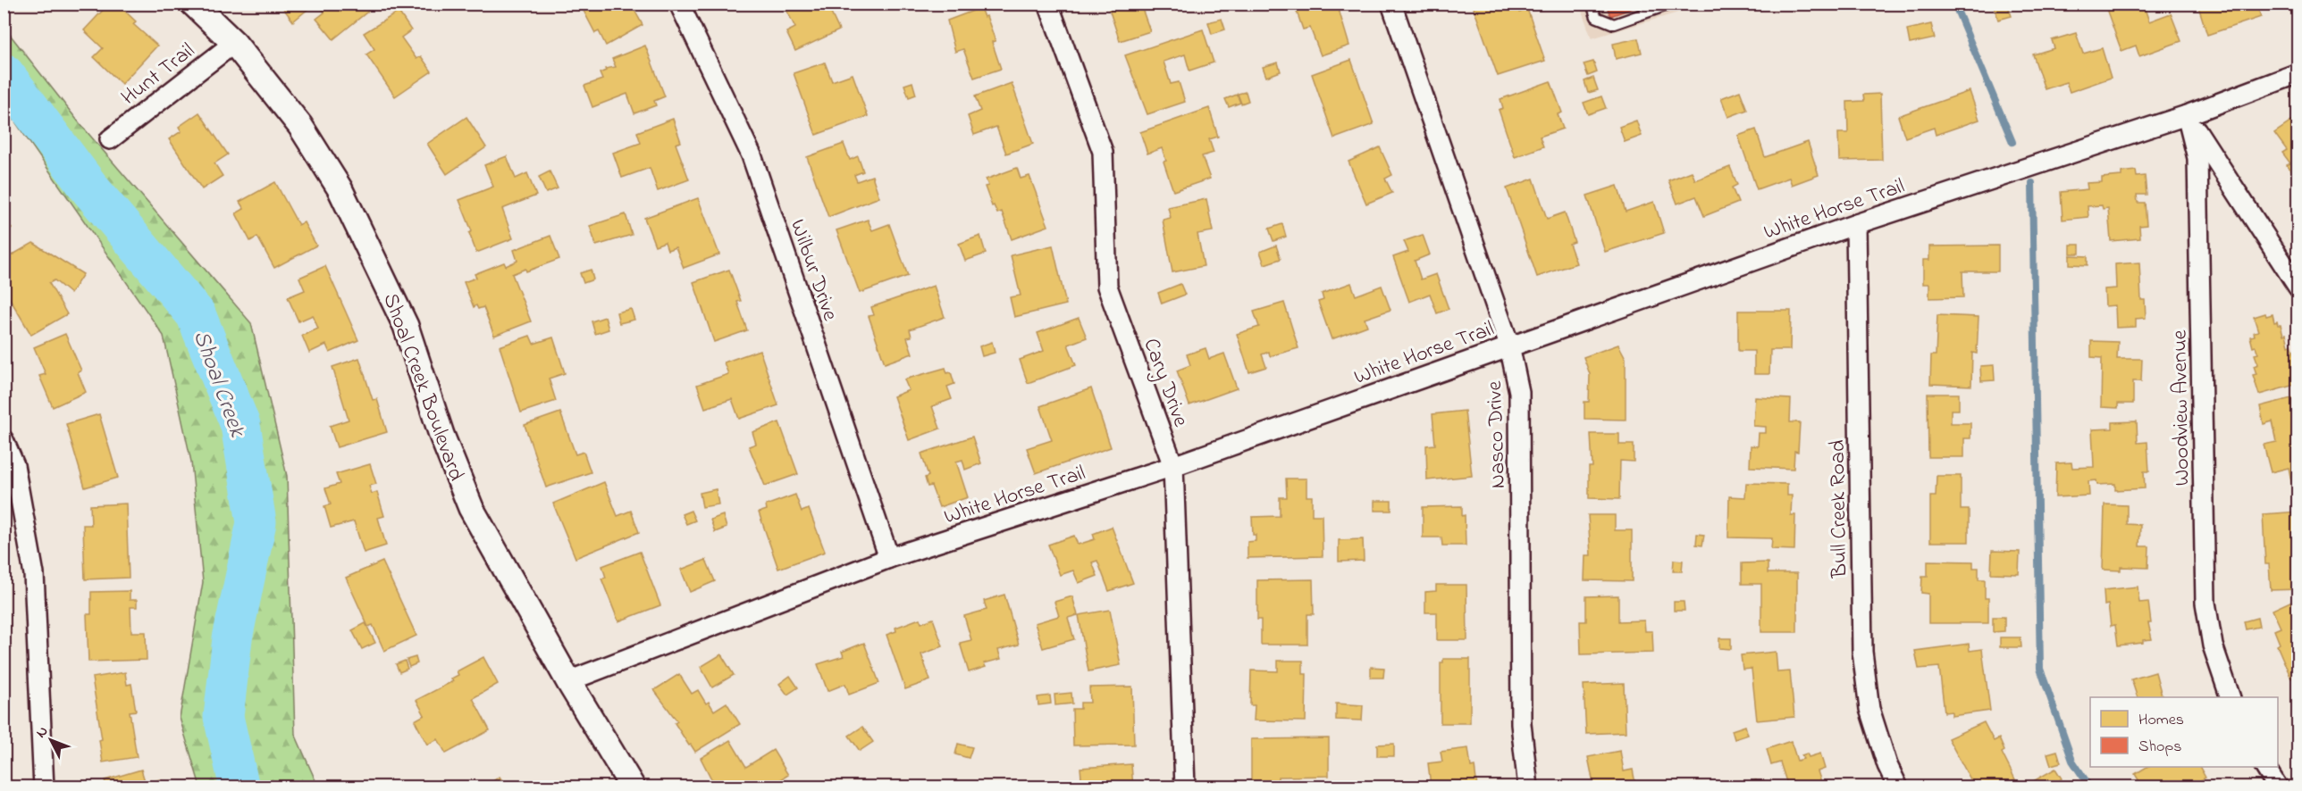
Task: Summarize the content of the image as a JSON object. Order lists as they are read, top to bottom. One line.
{"streets":{"street":["Hunt Trail","White Horse Trail","Wilbur Drive","Cary Drive","Shoal Creek Boulevard","Woodview Avenue","Nasco Drive","Bull Creek Road"]},"crossings":[["Hunt Trail","Shoal Creek Boulevard"],["White Horse Trail","Wilbur Drive"],["White Horse Trail","Cary Drive"],["White Horse Trail","Shoal Creek Boulevard"],["White Horse Trail","Woodview Avenue"],["White Horse Trail","Nasco Drive"],["White Horse Trail","Bull Creek Road"]],"water":["Shoal Creek"],"legend":["Homes","Shops"],"north":"top left"}
